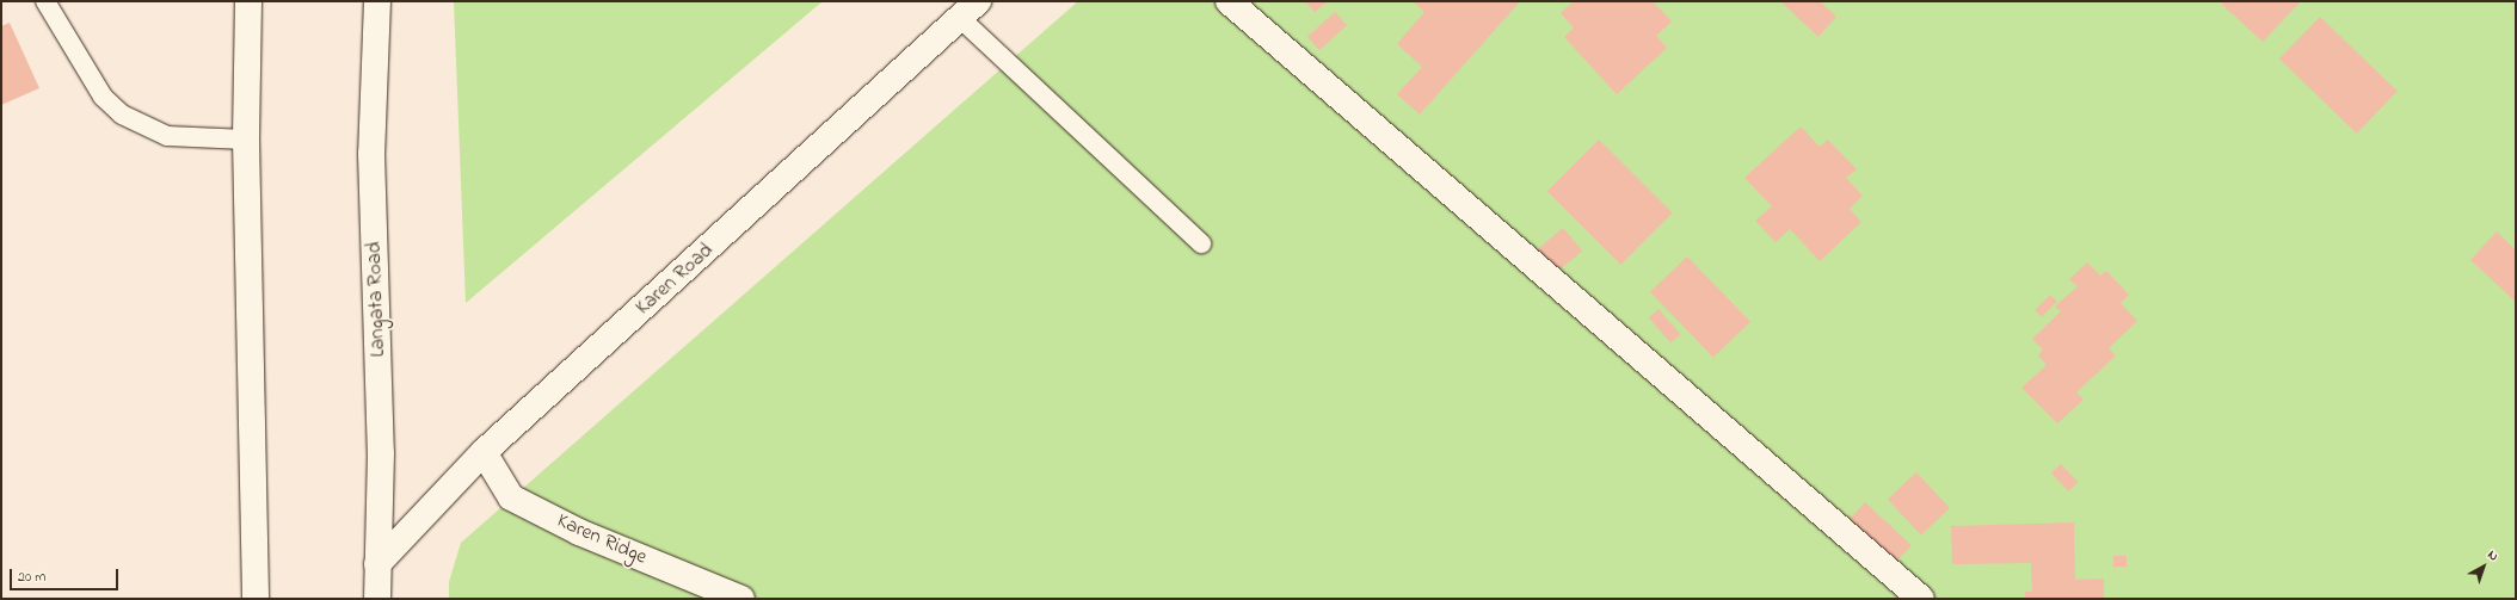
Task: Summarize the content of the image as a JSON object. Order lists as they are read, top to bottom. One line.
{"streets":{"street":["Karen Road","Langata Road","Karen Ridge"]},"crossings":[["Karen Road","Langata Road"],["Karen Road","Karen Ridge"]],"scale_bar":"20 m","north":"top right"}
